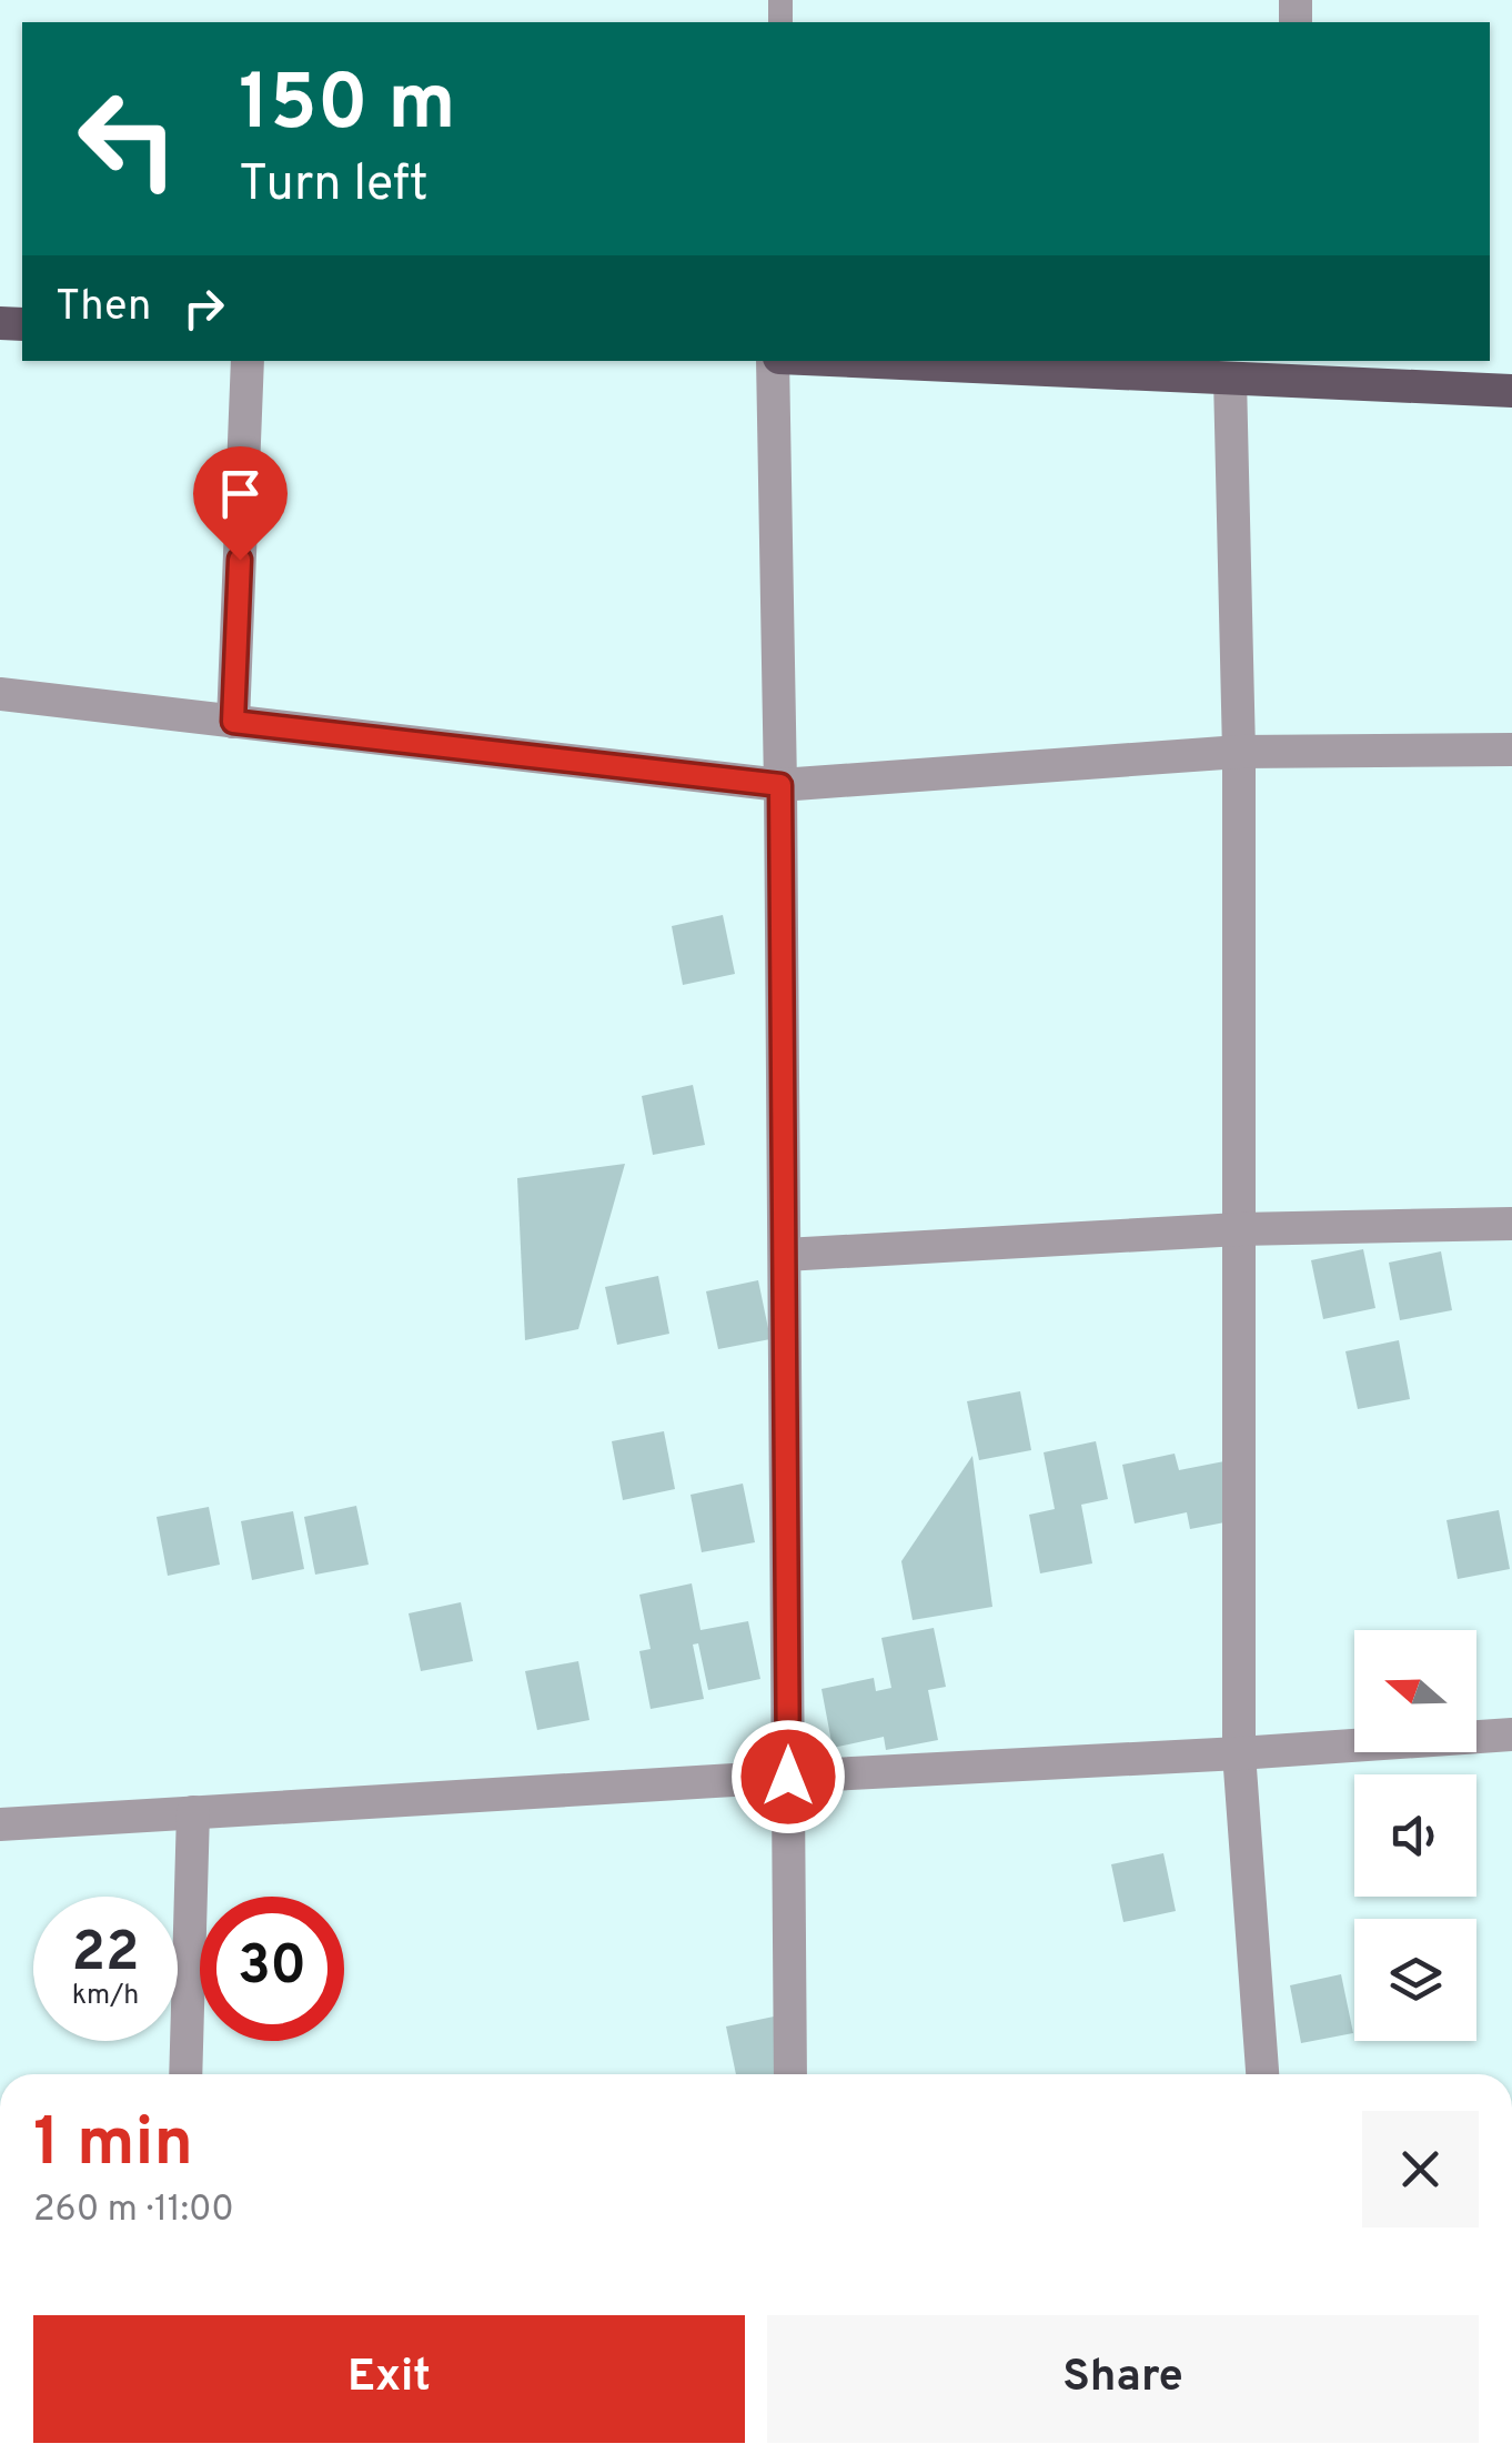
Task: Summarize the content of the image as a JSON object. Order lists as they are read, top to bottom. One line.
{"north":"left","page":{"turn":["150 m","Turn left"],"then":"Then","speed":"22 km/h","limit":"30","heading":["1 min","260 m · 11:00"],"buttons":["Exit","Share"]}}
